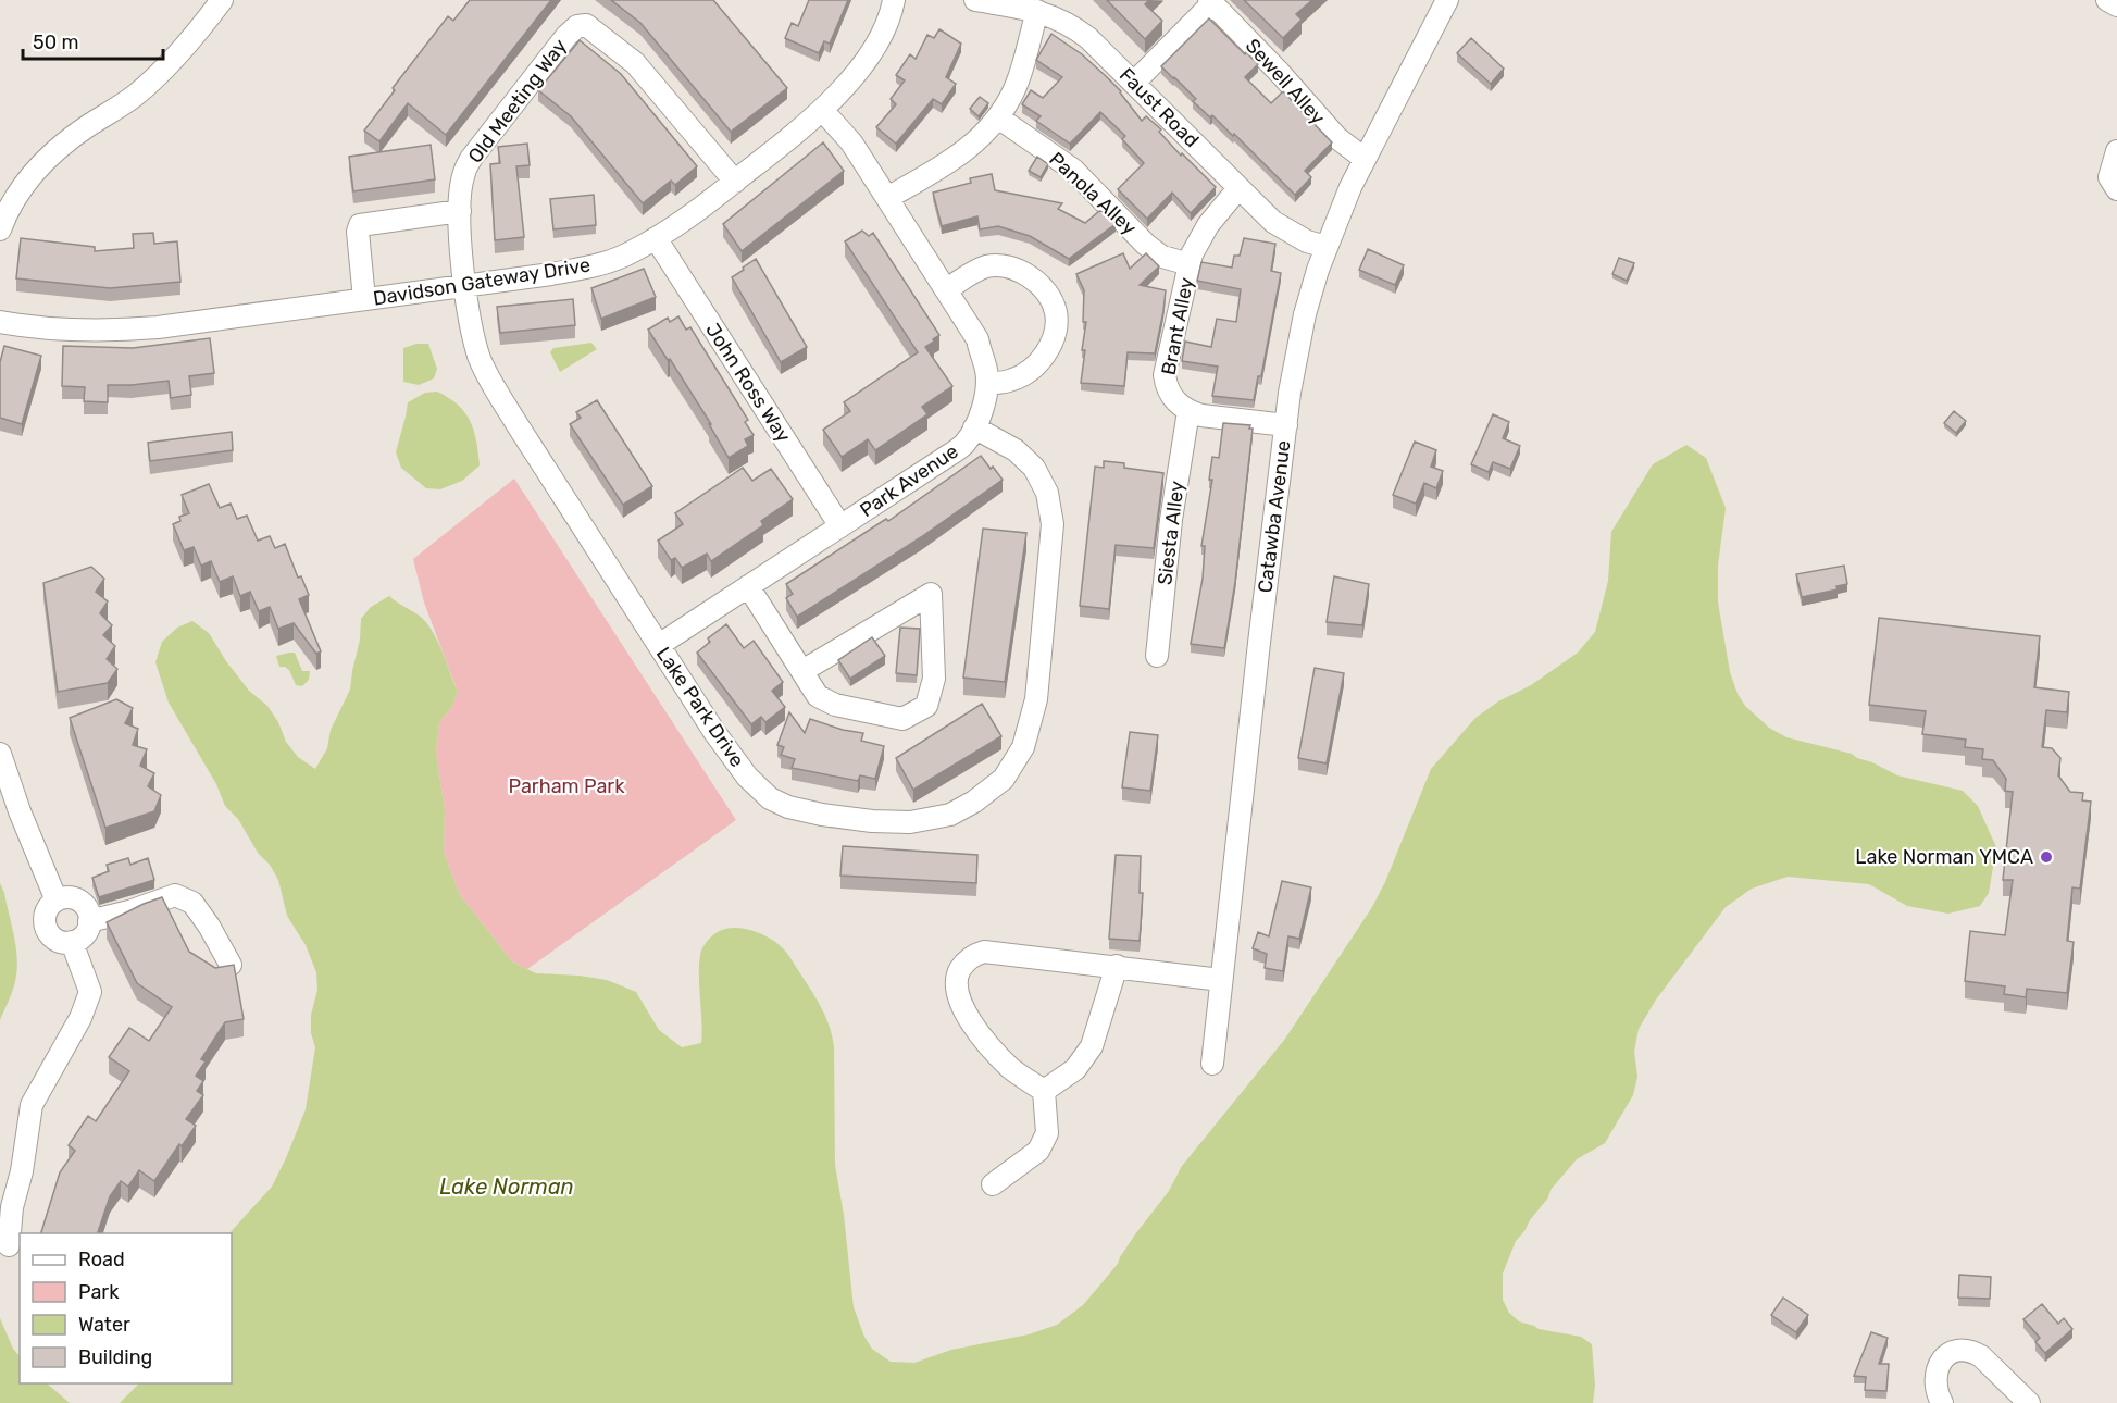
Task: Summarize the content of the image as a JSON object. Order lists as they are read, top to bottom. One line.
{"streets":{"street":["Sewell Alley","Old Meeting Way","Faust Road","Panola Alley","Davidson Gateway Drive","Brant Alley","John Ross Way","Park Avenue","Catawba Avenue","Siesta Alley","Lake Park Drive"]},"crossings":[["Sewell Alley","Catawba Avenue"],["Old Meeting Way","Davidson Gateway Drive"],["Old Meeting Way","Lake Park Drive"],["Faust Road","Brant Alley"],["Faust Road","Catawba Avenue"],["Panola Alley","Brant Alley"],["Davidson Gateway Drive","John Ross Way"],["Davidson Gateway Drive","Park Avenue"],["Davidson Gateway Drive","Lake Park Drive"],["Brant Alley","Siesta Alley"],["John Ross Way","Park Avenue"],["Park Avenue","Lake Park Drive"]],"water":["Lake Norman"],"parks":["Parham Park"],"places":["Lake Norman YMCA"],"legend":["Road","Park","Water","Building"],"scale_bar":"50 m"}
